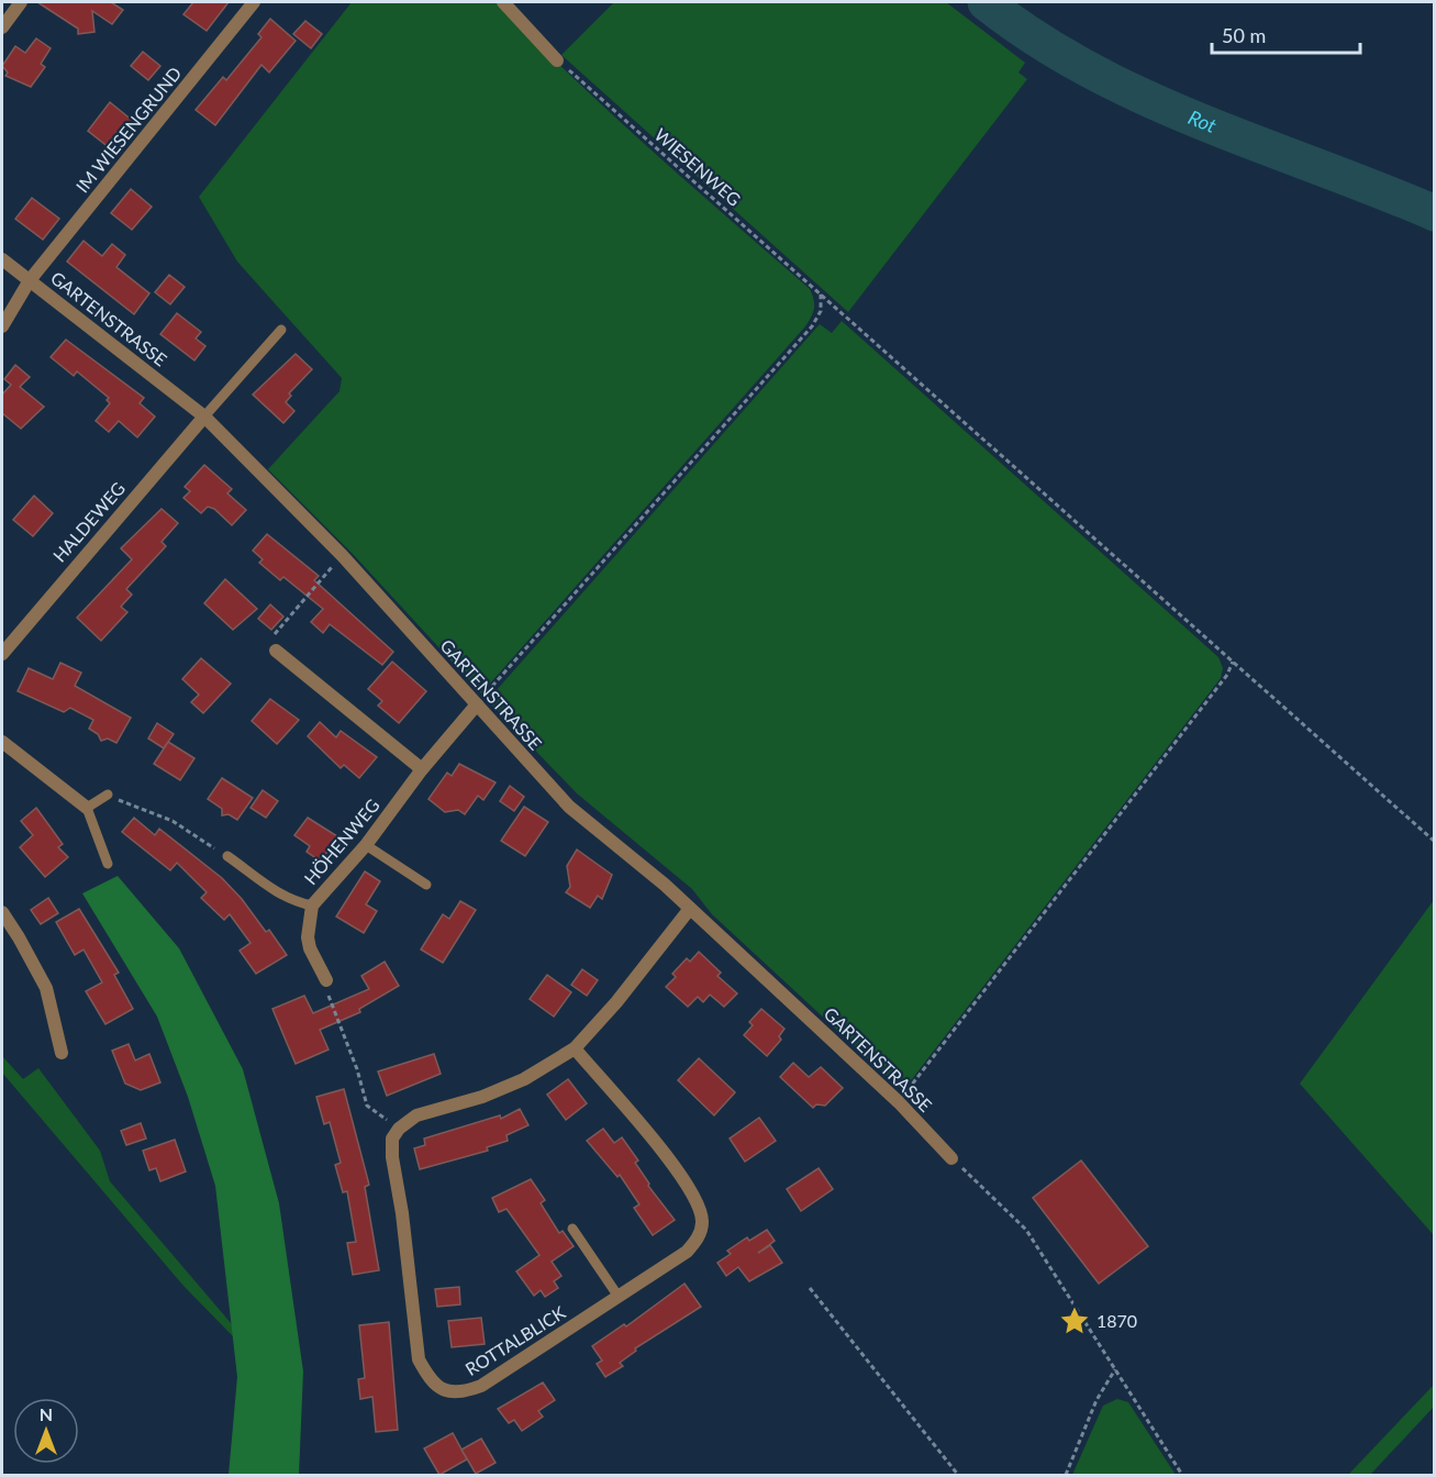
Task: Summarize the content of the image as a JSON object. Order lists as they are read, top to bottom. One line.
{"streets":{"street":["IM WIESENGRUND","GARTENSTRASSE","HALDEWEG","HÖHENWEG","ROTTALBLICK"],"path":["WIESENWEG"]},"crossings":[["IM WIESENGRUND","GARTENSTRASSE"],["GARTENSTRASSE","HALDEWEG"],["GARTENSTRASSE","HÖHENWEG"]],"water":["Rot"],"places":{"place":["1870"]},"scale_bar":"50 m","north":"top"}
